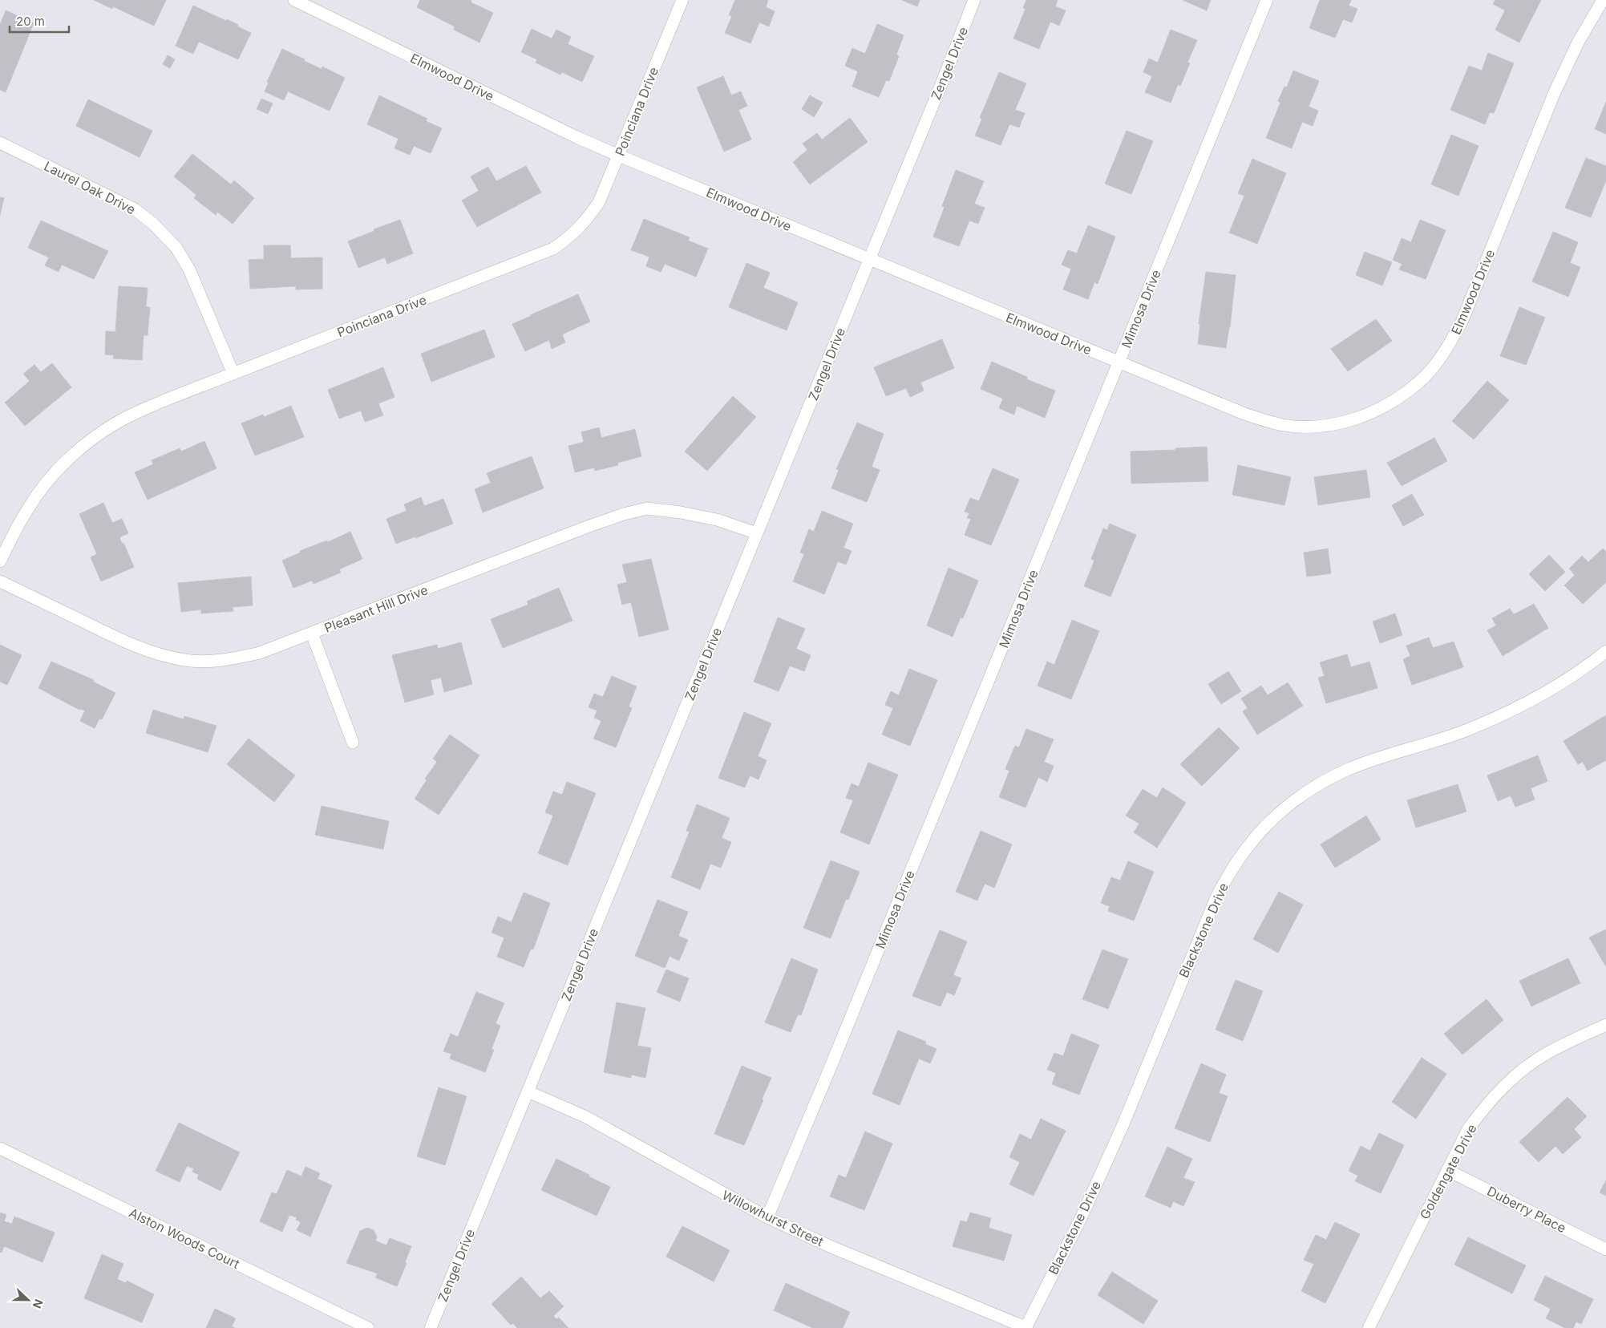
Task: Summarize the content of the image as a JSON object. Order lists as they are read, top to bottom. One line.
{"streets":{"street":["Zengel Drive","Elmwood Drive","Poinciana Drive","Laurel Oak Drive","Mimosa Drive","Pleasant Hill Drive","Blackstone Drive","Goldengate Drive","Duberry Place","Willowhurst Street","Alston Woods Court"]},"crossings":[["Zengel Drive","Elmwood Drive"],["Zengel Drive","Pleasant Hill Drive"],["Zengel Drive","Willowhurst Street"],["Elmwood Drive","Poinciana Drive"],["Elmwood Drive","Mimosa Drive"],["Poinciana Drive","Laurel Oak Drive"],["Mimosa Drive","Willowhurst Street"],["Blackstone Drive","Willowhurst Street"],["Goldengate Drive","Duberry Place"]],"scale_bar":"20 m","north":"right"}
